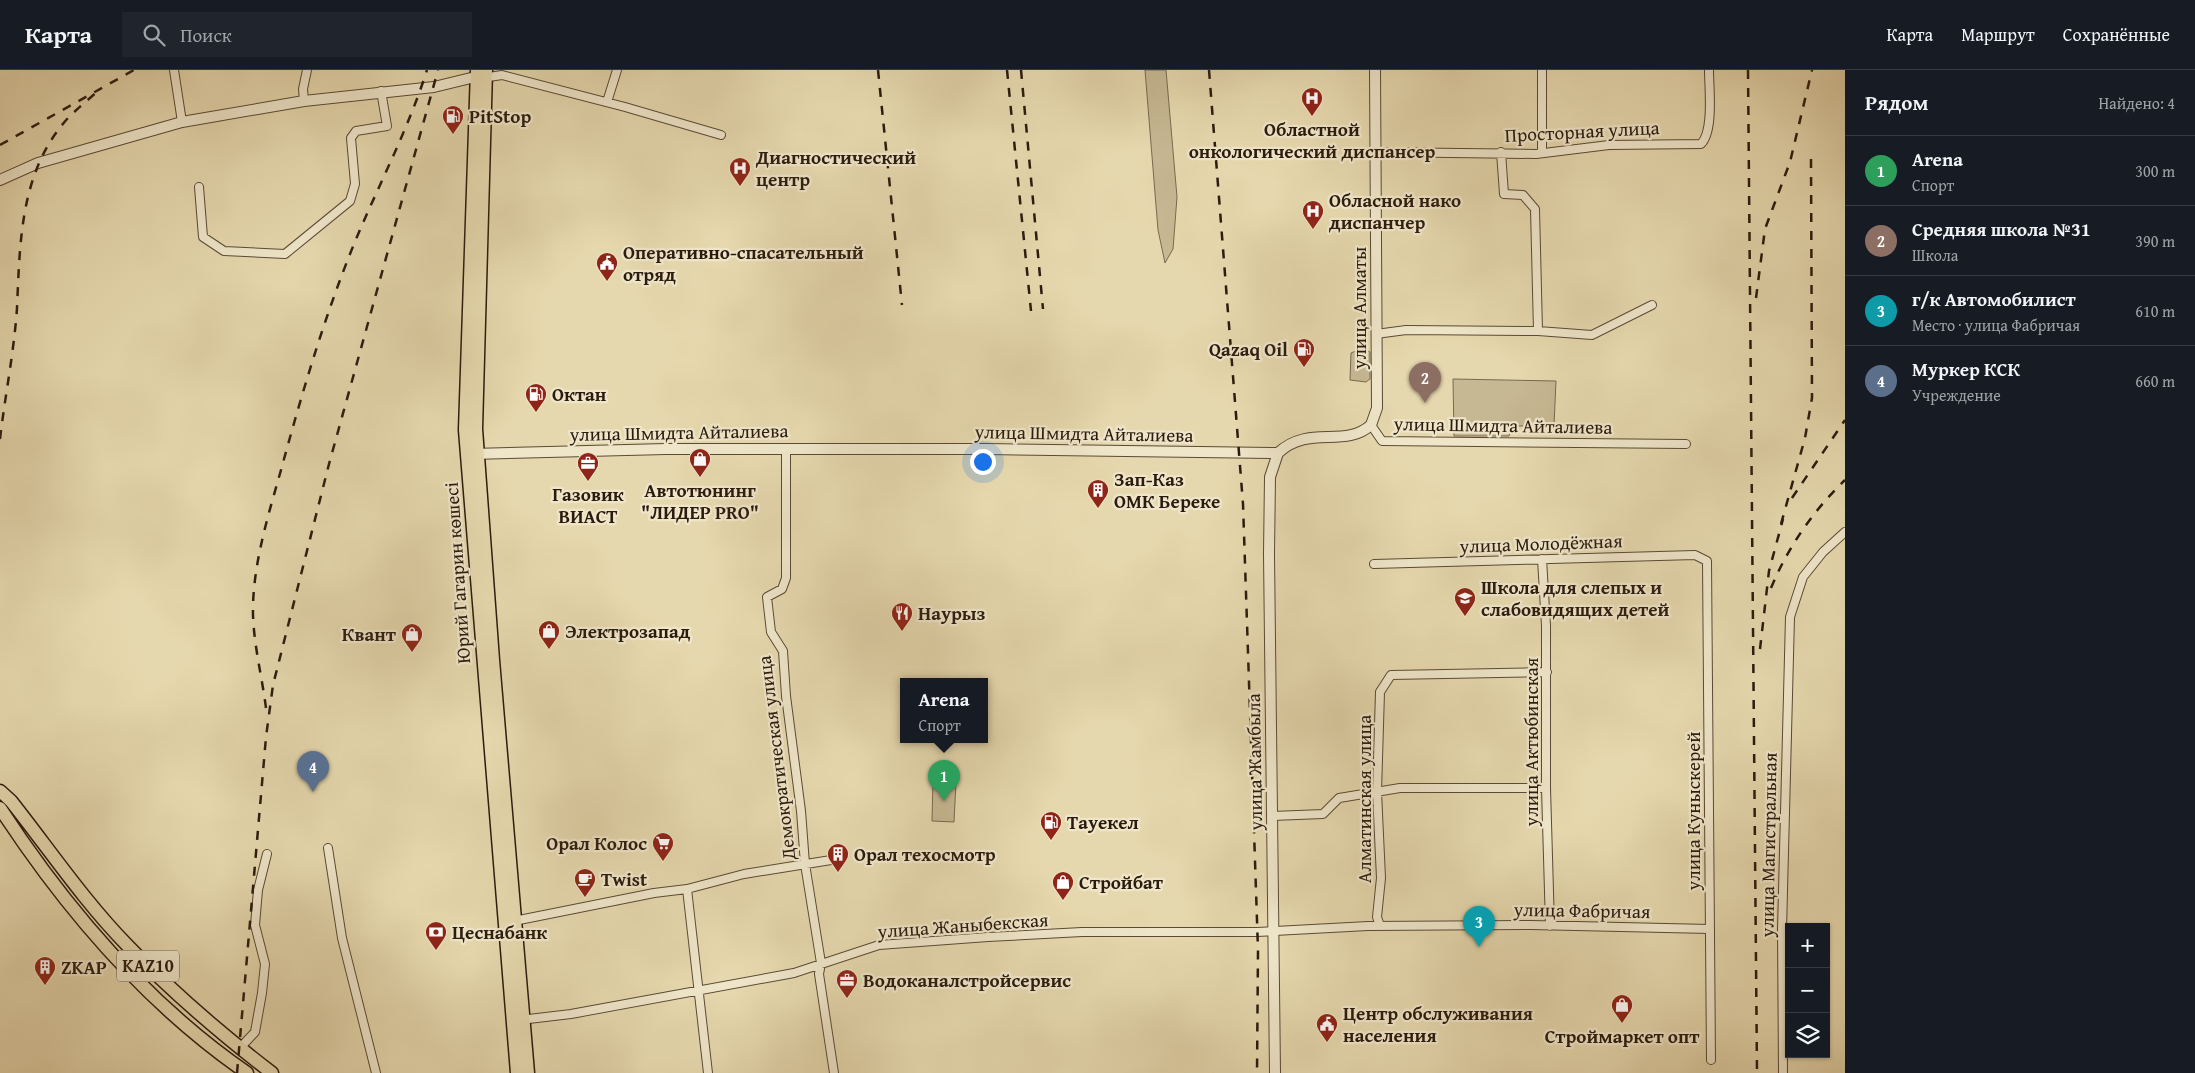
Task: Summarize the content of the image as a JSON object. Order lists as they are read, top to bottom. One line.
{"streets":{"main road":["Юрий Гагарин көшесі","KAZ10"],"street":["Просторная улица","улица Алматы","улица Шмидта Айталиева","улица Молодёжная","улица Актюбинская","Демократическая улица","улица Жамбыла","Алматинская улица","улица Куныскерей","улица Магистральная","улица Фабричая","улица Жаныбекская"]},"crossings":[["Просторная улица","улица Алматы"],["улица Алматы","улица Шмидта Айталиева"],["улица Шмидта Айталиева","Юрий Гагарин көшесі"],["улица Шмидта Айталиева","Демократическая улица"],["улица Шмидта Айталиева","улица Жамбыла"],["улица Молодёжная","улица Актюбинская"],["улица Молодёжная","улица Куныскерей"],["Юрий Гагарин көшесі","улица Жаныбекская"],["улица Актюбинская","Алматинская улица"],["улица Актюбинская","улица Фабричая"],["Демократическая улица","улица Жаныбекская"],["улица Жамбыла","улица Фабричая"],["улица Жамбыла","улица Жаныбекская"],["Алматинская улица","улица Фабричая"],["улица Куныскерей","улица Фабричая"],["улица Фабричая","улица Жаныбекская"]],"places":{"hospital":["Областной онкологический диспансер","Диагностический центр","Обласной нако диспанчер"],"fuel station":["PitStop","Qazaq Oil","Октан","Тауекел"],"public building":["Оперативно-спасательный отряд","Центр обслуживания наcеления"],"shop":["Автотюнинг \"ЛИДЕР PRO\"","Электрозапад","Квант","Стройбат","Строймаркет опт"],"office":["Газовик ВИАСТ","Водоканалстройсервис"],"building":["Зап-Каз ОМК Береке","Орал техосмотр","ZKAP"],"school or university":["Школа для слепых и слабовидящих детей"],"restaurant":["Наурыз"],"supermarket":["Орал Колос"],"cafe":["Twist"],"bank":["Цеснабанк"]},"page":{"header":"Карта","search":"Поиск","nav":["Карта","Маршрут","Сохранённые"],"heading":["Рядом","Найдено: 4"],"list":[{"mark":"1","name":"Arena","note":"Спорт","value":"300 m"},{"mark":"2","name":"Средняя школа №31","note":"Школа","value":"390 m"},{"mark":"3","name":"г/к Автомобилист","note":"Место · улица Фабричая","value":"610 m"},{"mark":"4","name":"Муркер КСК","note":"Учреждение","value":"660 m"}],"pins":["2","4","1","3"],"popup":["Arena","Спорт"],"map_buttons":["+","−"]}}
